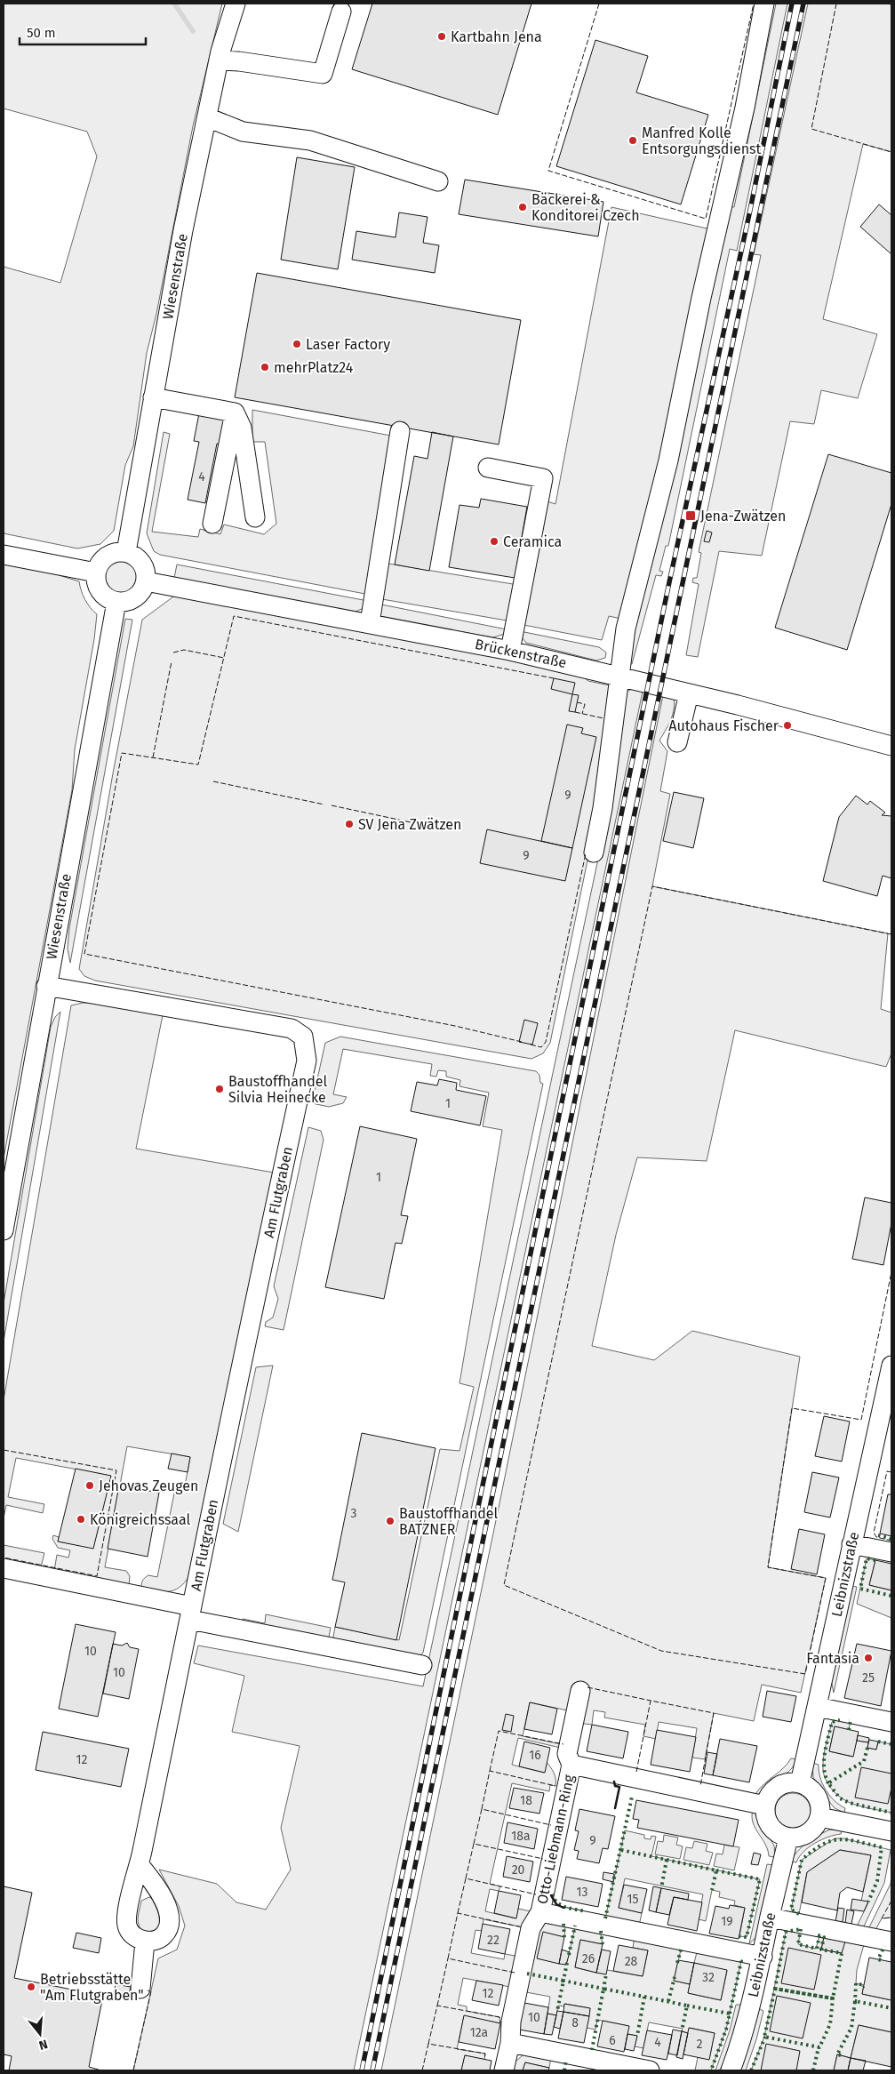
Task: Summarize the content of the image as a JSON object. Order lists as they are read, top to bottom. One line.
{"streets":{"street":["Wiesenstraße","Brückenstraße","Am Flutgraben","Leibnizstraße","Otto-Liebmann-Ring"]},"crossings":[["Wiesenstraße","Brückenstraße"],["Wiesenstraße","Am Flutgraben"],["Leibnizstraße","Otto-Liebmann-Ring"]],"places":{"other":["Kartbahn Jena","Manfred Kolle Entsorgungsdienst","Bäckerei & Konditorei Czech","Laser Factory","mehrPlatz24","Ceramica","Autohaus Fischer","SV Jena Zwätzen","Baustoffhandel Silvia Heinecke","Jehovas Zeugen","Königreichssaal","Baustoffhandel BATZNER","Fantasia","Betriebsstätte \"Am Flutgraben\""],"transit":["Jena-Zwätzen"]},"house_numbers":["4","9","9","1","1","3","10","10","25","16","12","18","18a","9","20","13","15","19","22","26","28","32","12","10","8","12a","6","4","2"],"scale_bar":"50 m","north":"bottom"}
